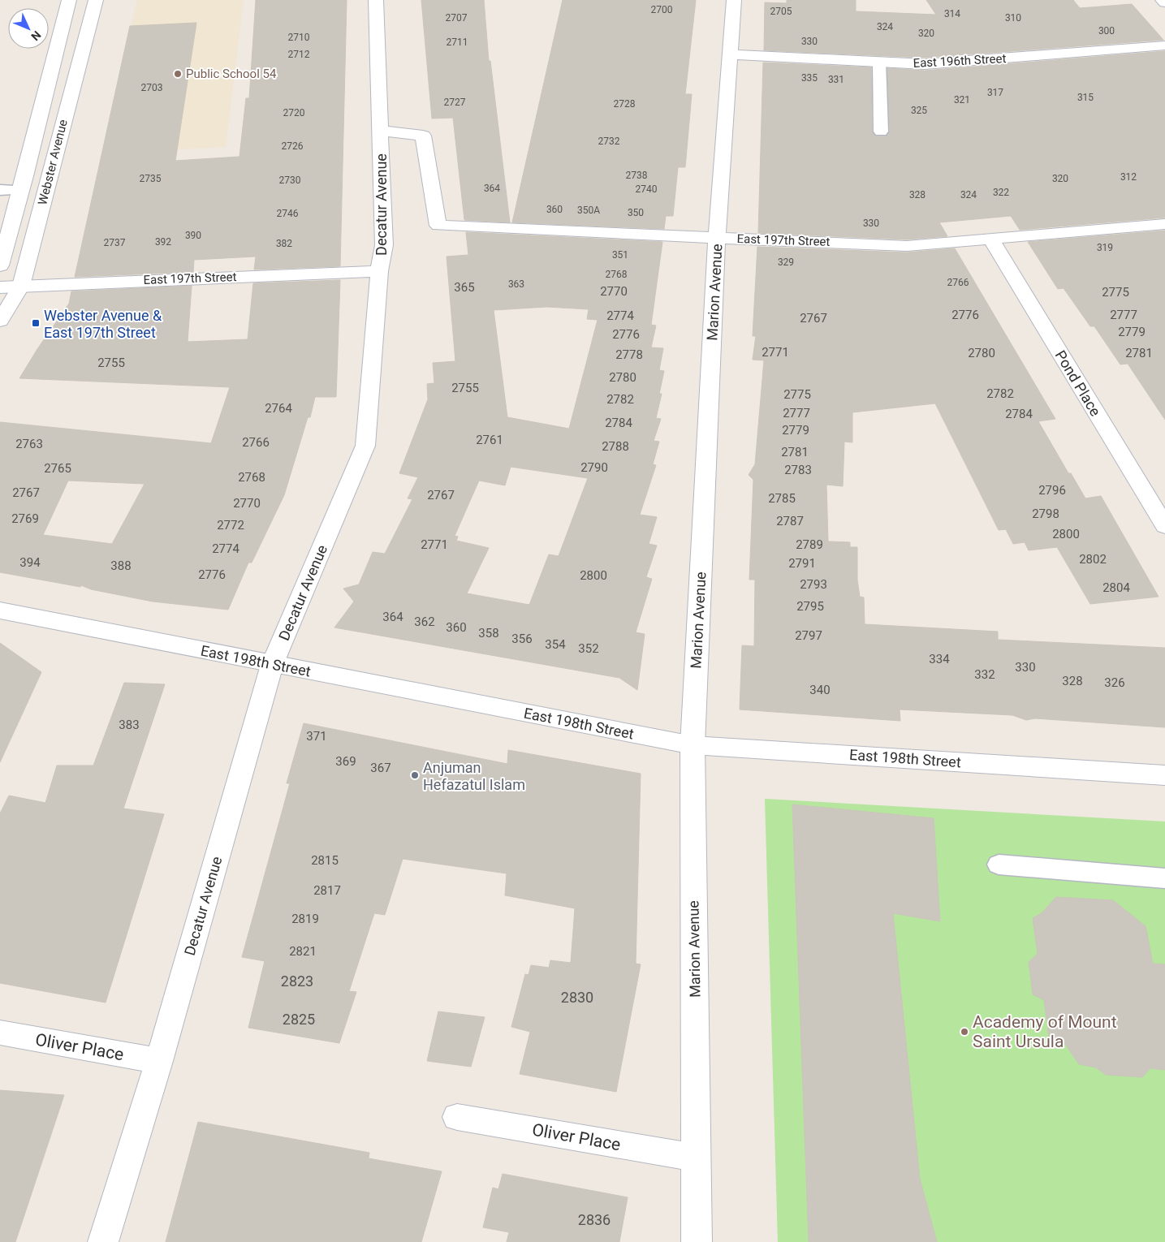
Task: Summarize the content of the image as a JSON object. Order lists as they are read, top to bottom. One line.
{"streets":{"street":["East 196th Street","Webster Avenue","Decatur Avenue","East 197th Street","Marion Avenue","Pond Place","East 198th Street","Oliver Place"]},"crossings":[["East 196th Street","Marion Avenue"],["Webster Avenue","East 197th Street"],["Decatur Avenue","East 197th Street"],["Decatur Avenue","East 198th Street"],["Decatur Avenue","Oliver Place"],["East 197th Street","Marion Avenue"],["East 197th Street","Pond Place"],["Marion Avenue","East 198th Street"],["Marion Avenue","Oliver Place"]],"places":{"other":["Public School 54","Anjuman Hefazatul Islam","Academy of Mount Saint Ursula"],"transit":["Webster Avenue & East 197th Street"]},"house_numbers":["2700","2705","314","2707","310","324","300","320","2710","330","2711","2712","335","331","2703","317","315","321","2727","2728","325","2720","2732","2726","2738","312","2735","320","2730","364","2740","322","328","324","360","350A","350","2746","330","390","392","2737","382","319","351","329","2768","2766","363","365","2770","2775","2776","2777","2774","2767","2779","2776","2771","2780","2781","2778","2755","2780","2755","2782","2775","2782","2764","2777","2784","2784","2779","2761","2766","2763","2788","2781","2790","2765","2783","2768","2796","2767","2767","2785","2770","2798","2769","2787","2772","2800","2771","2789","2774","2802","394","2791","388","2776","2800","2793","2804","2795","364","362","360","358","2797","356","354","352","334","330","332","328","326","340","383","371","369","367","2815","2817","2819","2821","2823","2830","2825","2836"],"north":"bottom right"}
